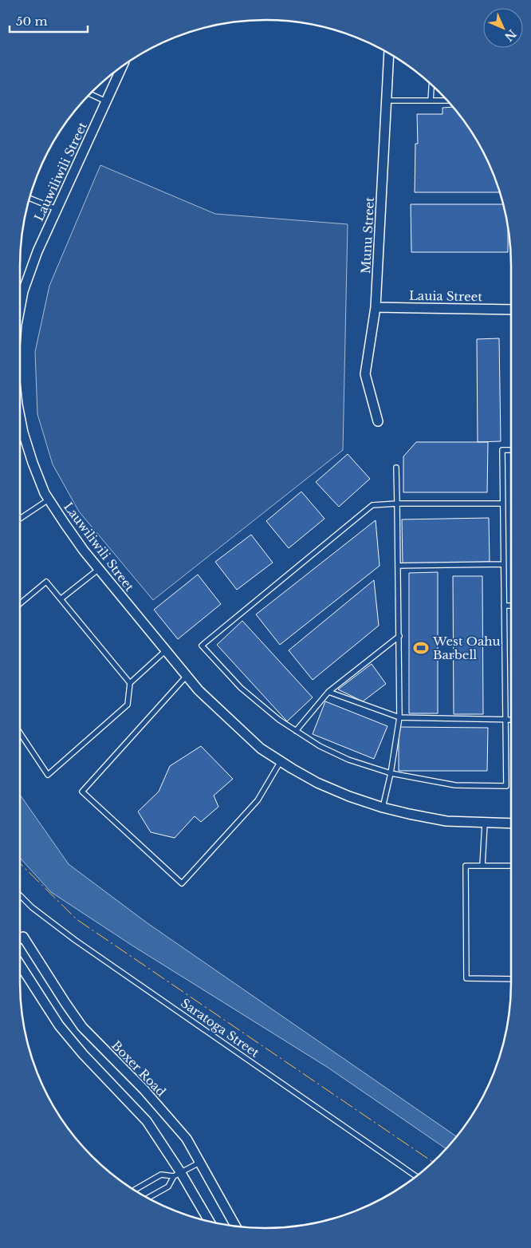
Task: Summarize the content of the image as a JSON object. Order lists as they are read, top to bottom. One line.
{"streets":{"street":["Lauwiliwili Street","Munu Street","Lauia Street","Boxer Road"],"lane":["Saratoga Street"]},"crossings":[["Munu Street","Lauia Street"]],"places":{"sports":["West Oahu Barbell"]},"scale_bar":"50 m","north":"bottom right"}
